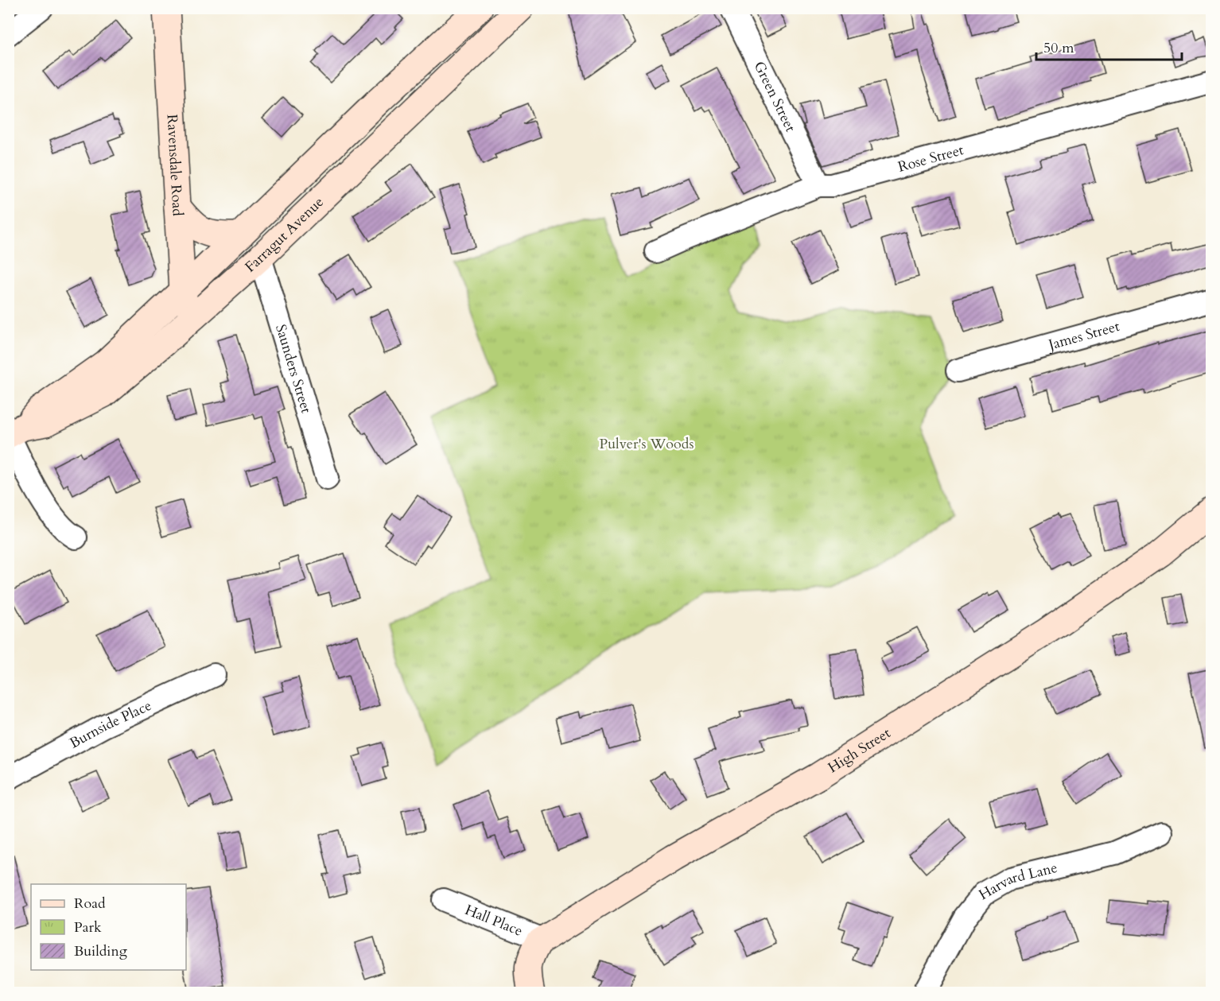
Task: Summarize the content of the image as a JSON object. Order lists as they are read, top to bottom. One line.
{"streets":{"main road":["Ravensdale Road","Farragut Avenue","High Street"],"street":["Green Street","Rose Street","James Street","Saunders Street","Burnside Place","Harvard Lane","Hall Place"]},"crossings":[["Green Street","Rose Street"],["Ravensdale Road","Farragut Avenue"],["Farragut Avenue","Saunders Street"],["High Street","Hall Place"]],"parks":["Pulver's Woods"],"legend":["Road","Park","Building"],"scale_bar":"50 m"}
